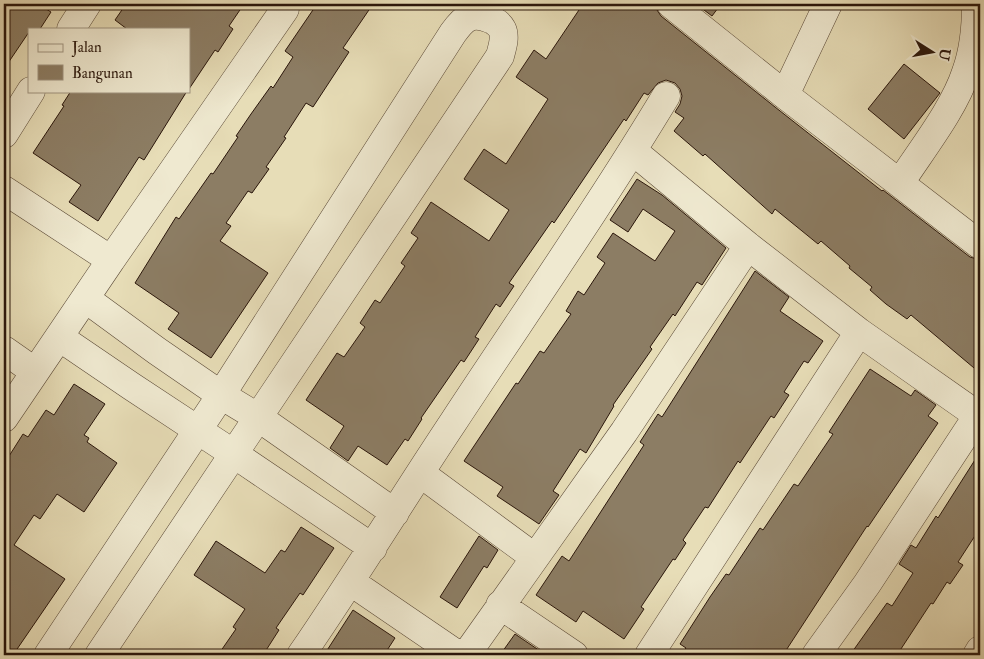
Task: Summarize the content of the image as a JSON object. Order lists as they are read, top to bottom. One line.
{"legend":["Jalan","Bangunan"],"north":"right"}
